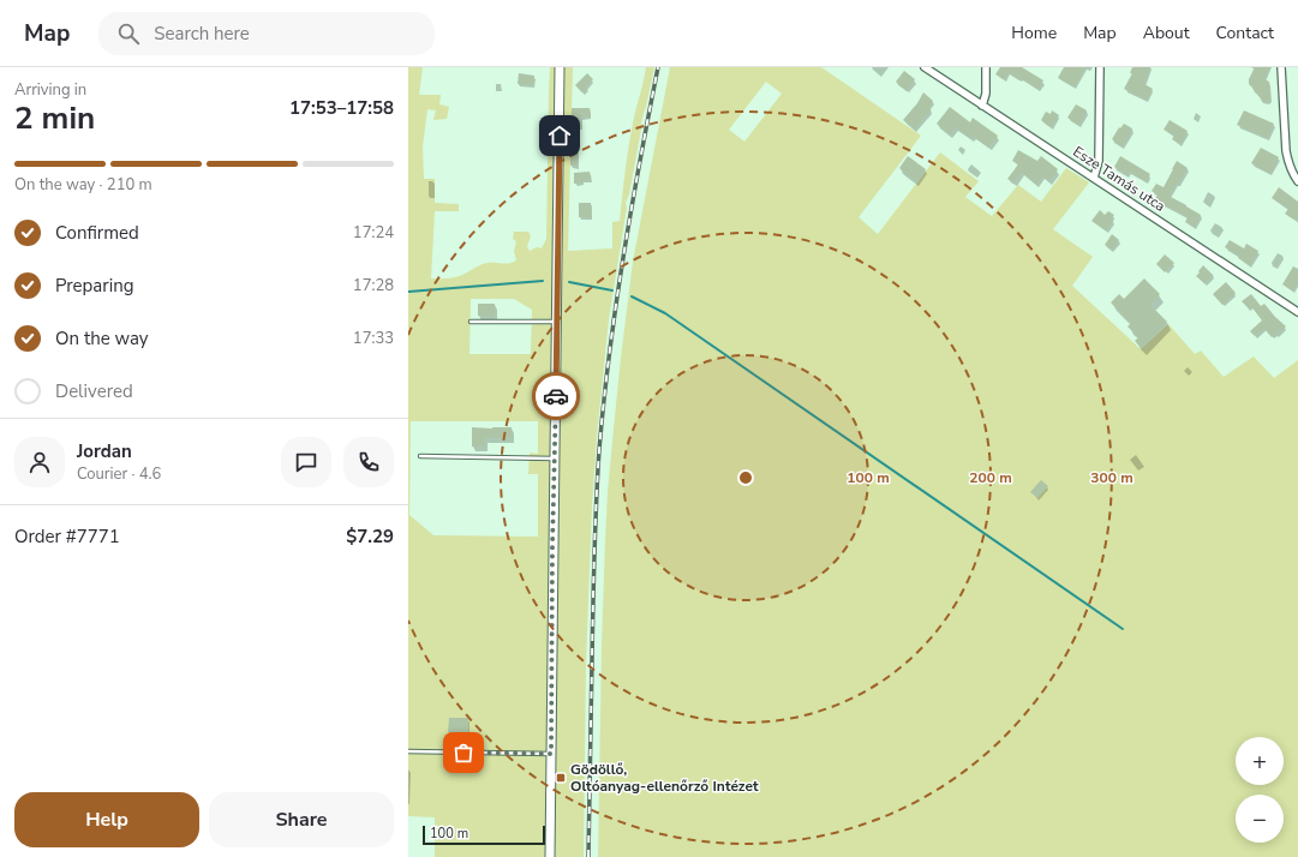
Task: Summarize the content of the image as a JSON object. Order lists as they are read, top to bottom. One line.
{"streets":{"street":["Esze Tamás utca"]},"places":{"transit":["Gödöllő, Oltóanyag-ellenőrző Intézet"]},"scale_bar":"100 m","page":{"header":"Map","search":"Search here","nav":["Home","Map","About","Contact"],"heading":["2 min","Arriving in","17:53–17:58"],"panel":["Jordan","Courier · 4.6","Order #7771","$7.29"],"bar":"On the way · 210 m","list":[["Confirmed","17:24"],["Preparing","17:28"],["On the way","17:33"],"Delivered"],"map_buttons":["+","−"],"buttons":["Help","Share"],"scale":"100 m"},"rings":["100 m","200 m","300 m"]}
